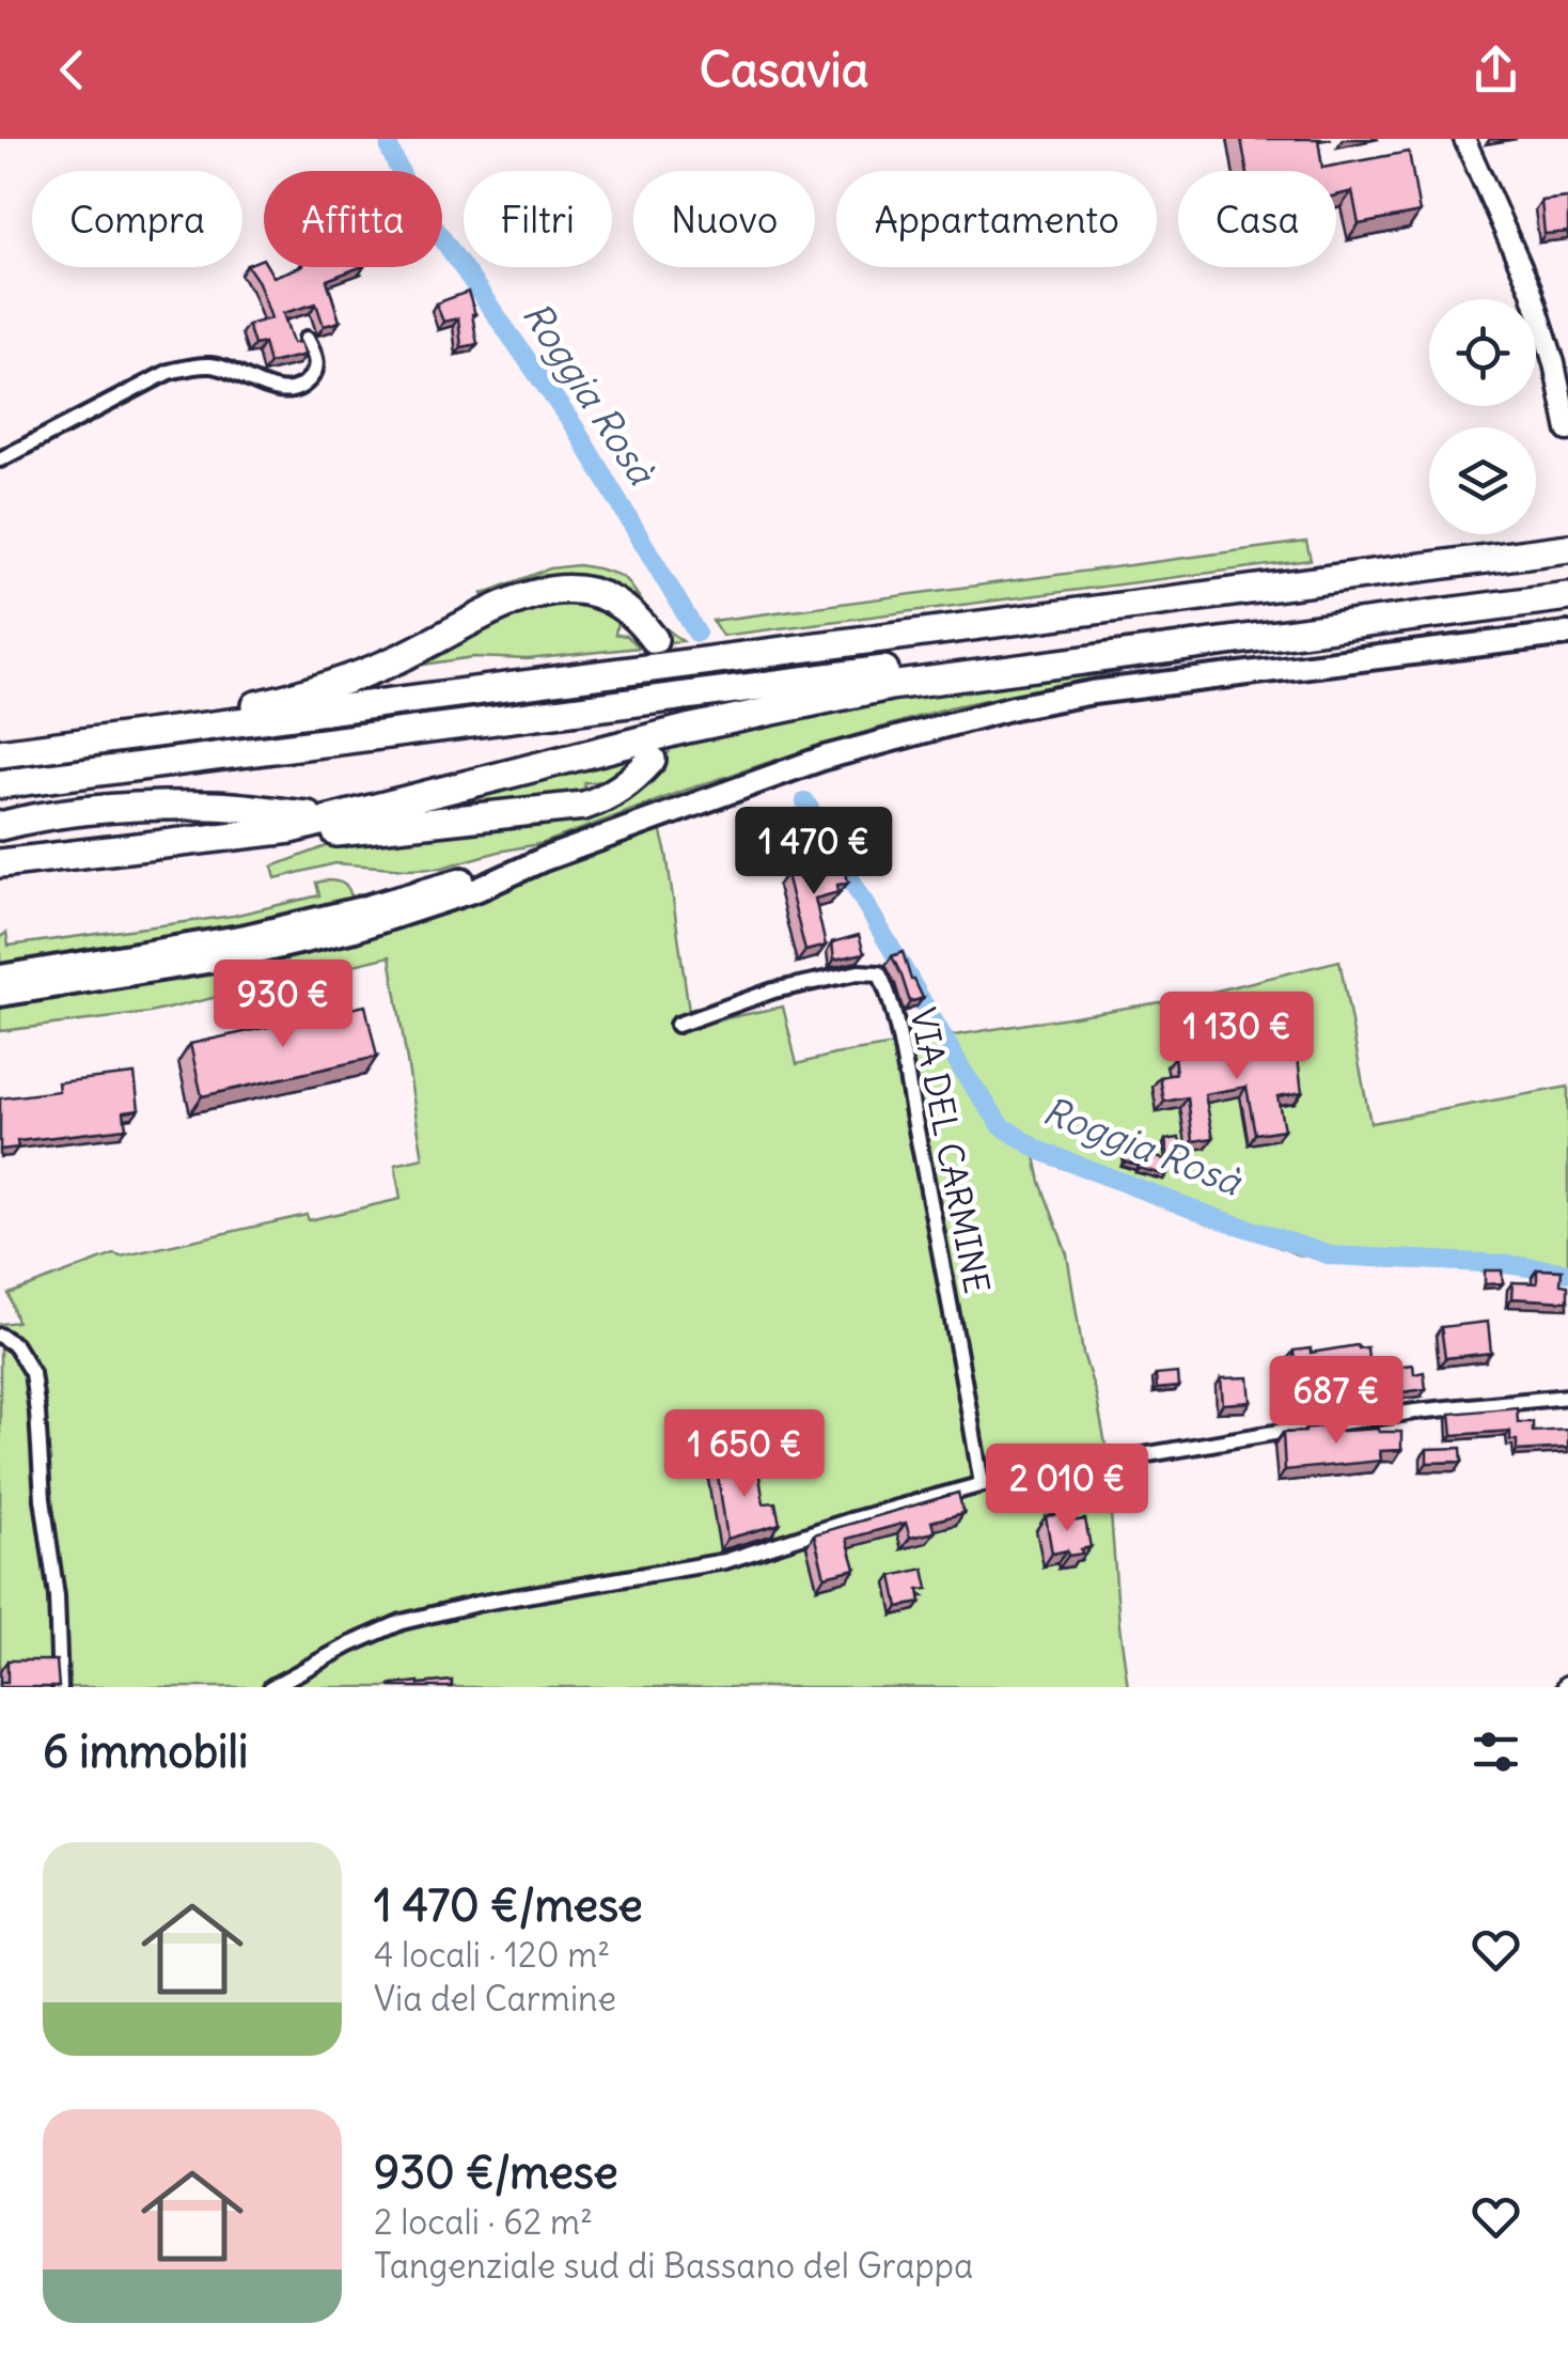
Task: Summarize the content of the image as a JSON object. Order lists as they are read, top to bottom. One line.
{"streets":{"street":["VIA DEL CARMINE"]},"water":["Roggia Rosà"],"page":{"header":"Casavia","chip":["Compra","Affitta","Filtri","Nuovo","Appartamento","Casa"],"price":["1 470 €","930 €","1 130 €","687 €","1 650 €","2 010 €"],"heading":"6 immobili","list":[{"name":"1 470 €/mese","note":"4 locali · 120 m² · Via del Carmine"},{"name":"930 €/mese","note":"2 locali · 62 m² · Tangenziale sud di Bassano del Grappa"}]}}
